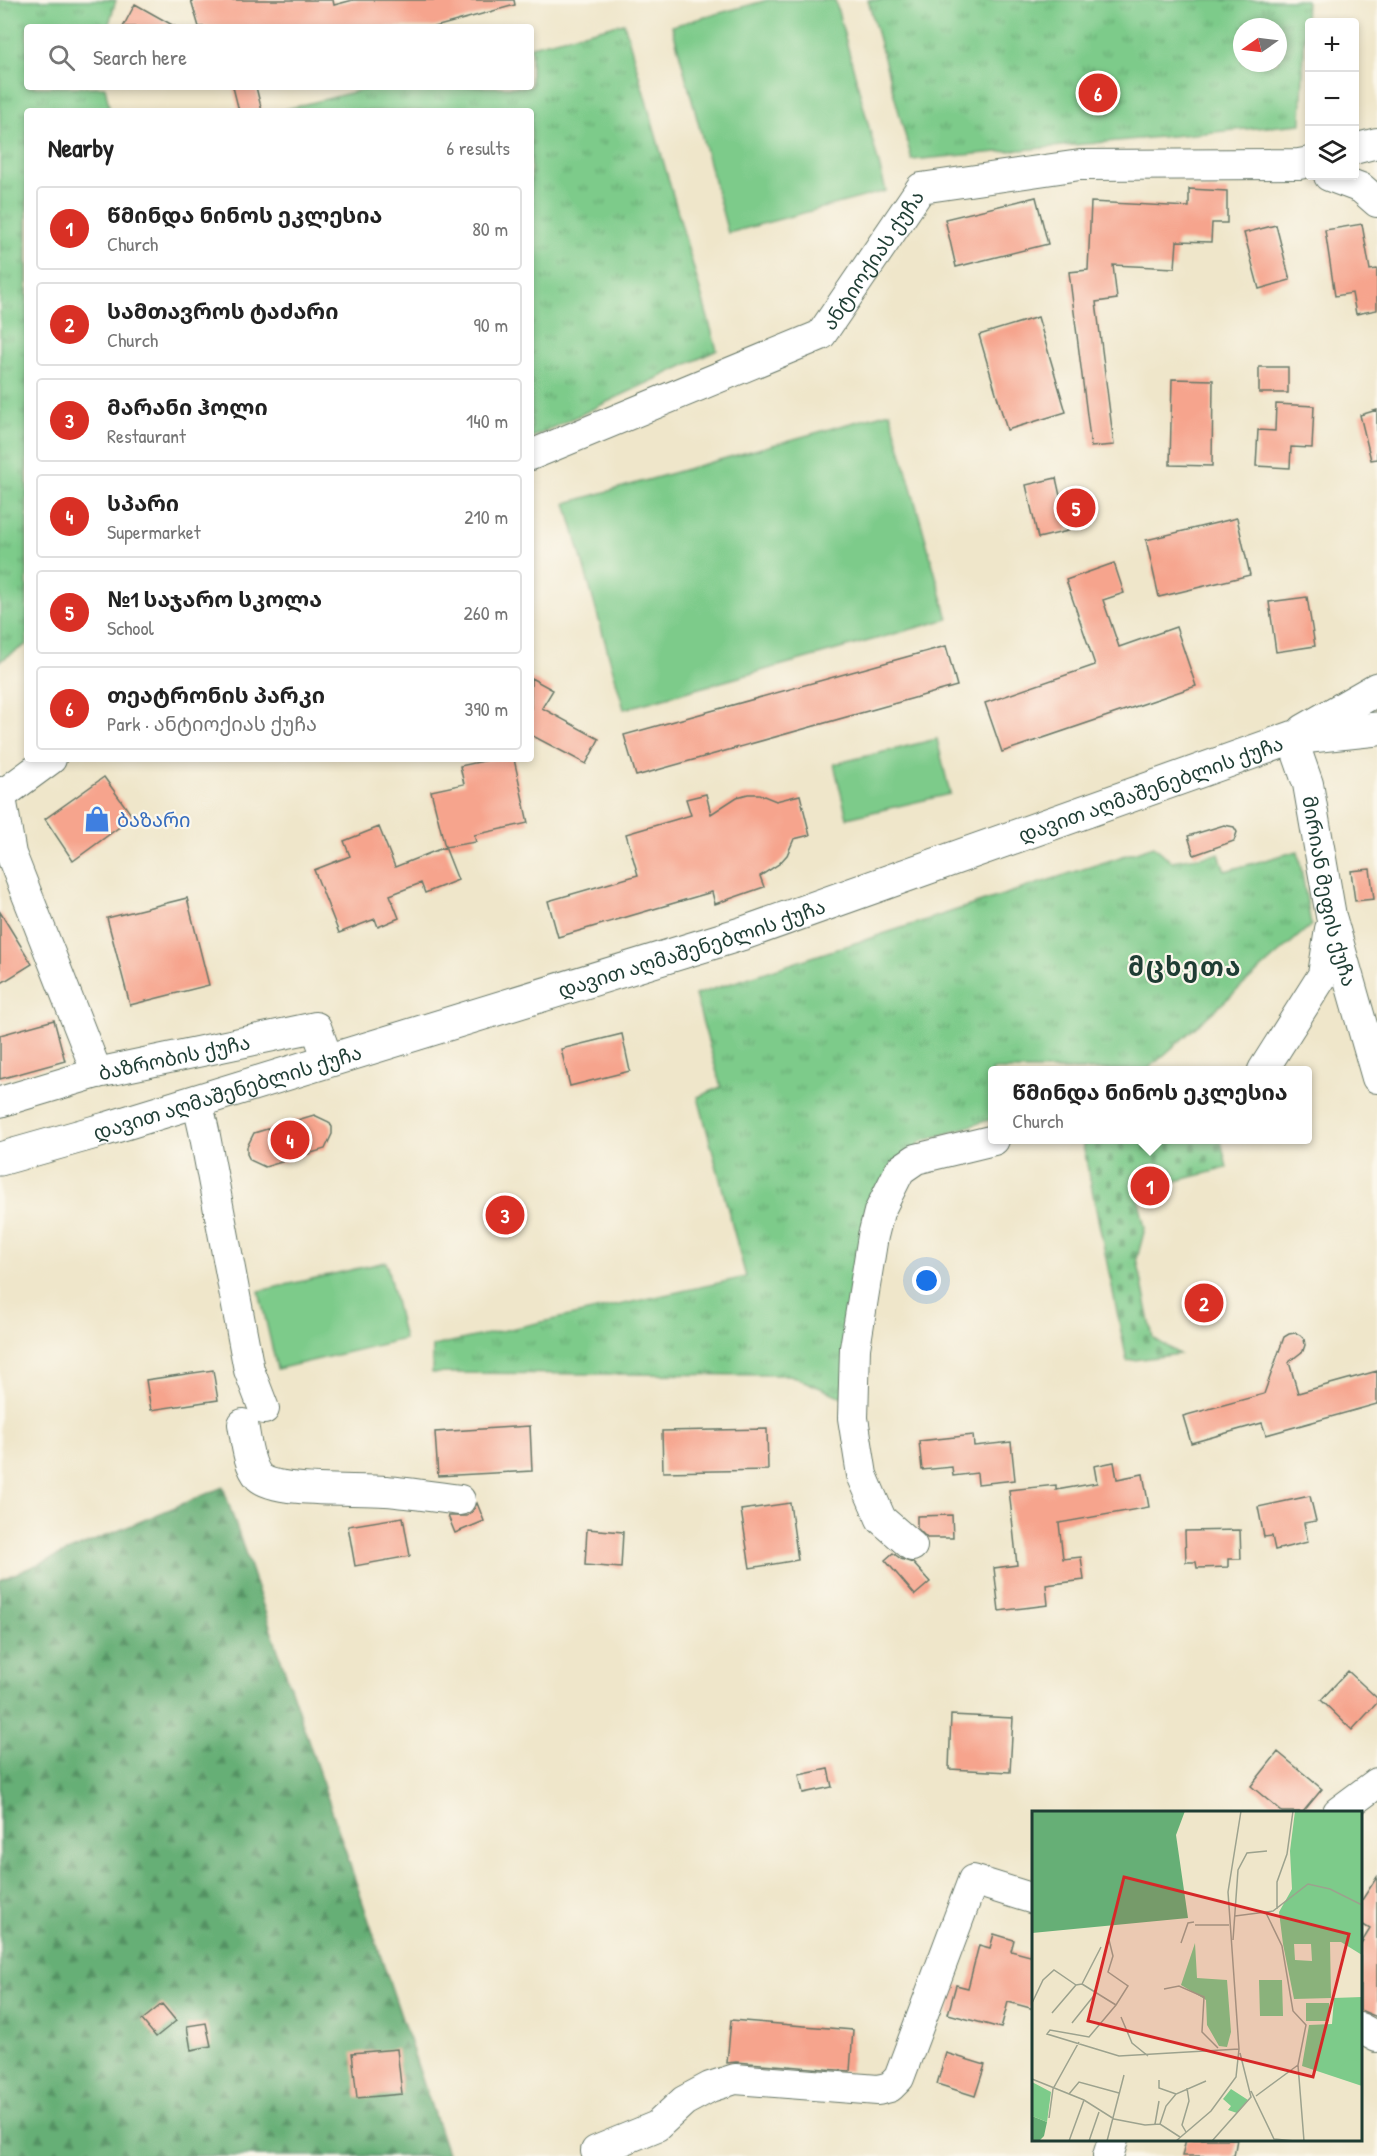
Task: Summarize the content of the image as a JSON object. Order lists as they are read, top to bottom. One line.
{"streets":{"main road":["დავით აღმაშენებლის ქუჩა"],"street":["ანტიოქიას ქუჩა","მირიან მეფის ქუჩა","ბაზრობის ქუჩა"]},"crossings":[["დავით აღმაშენებლის ქუჩა","მირიან მეფის ქუჩა"],["დავით აღმაშენებლის ქუჩა","ბაზრობის ქუჩა"]],"districts":["მცხეთა"],"places":{"shop":["ბაზარი"]},"north":"left","page":{"map_buttons":["+","−"],"search":"Search here","pins":["6","5","4","1","3","2"],"heading":["Nearby","6 results"],"list":[{"mark":"1","name":"წმინდა ნინოს ეკლესია","note":"Church","value":"80 m"},{"mark":"2","name":"სამთავროს ტაძარი","note":"Church","value":"90 m"},{"mark":"3","name":"მარანი ჰოლი","note":"Restaurant","value":"140 m"},{"mark":"4","name":"სპარი","note":"Supermarket","value":"210 m"},{"mark":"5","name":"№1 საჯარო სკოლა","note":"School","value":"260 m"},{"mark":"6","name":"თეატრონის პარკი","note":"Park · ანტიოქიას ქუჩა","value":"390 m"}],"popup":["წმინდა ნინოს ეკლესია","Church"]}}
